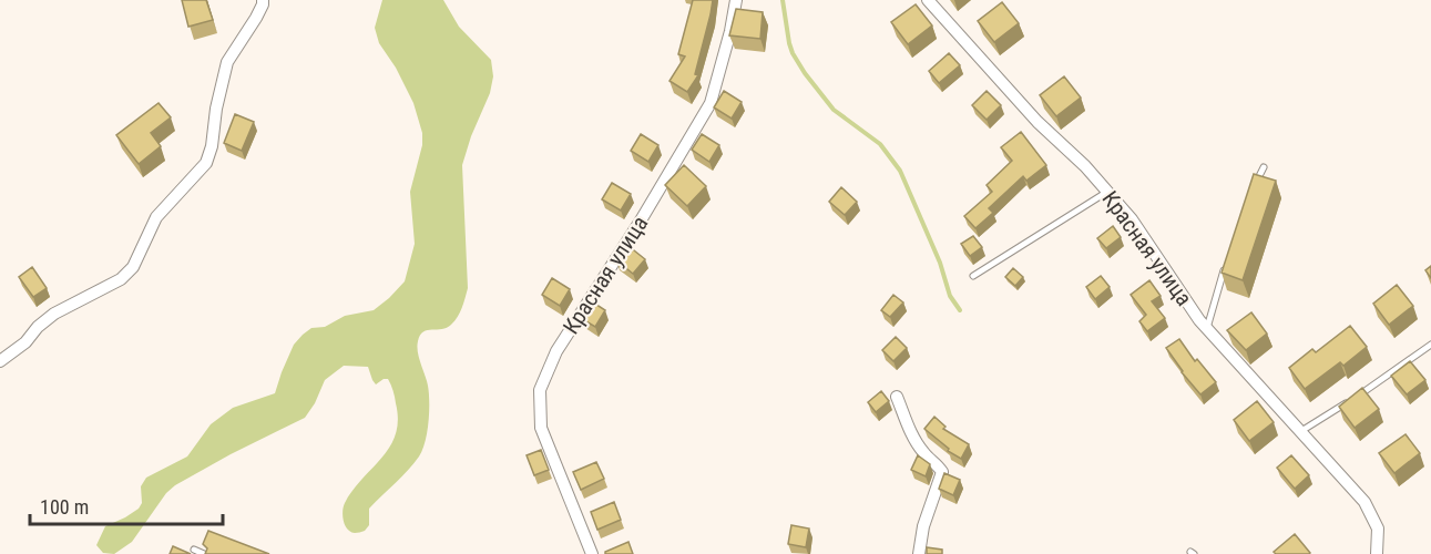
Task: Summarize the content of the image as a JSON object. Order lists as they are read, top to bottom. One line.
{"streets":{"street":["Красная улица"]},"scale_bar":"100 m"}
